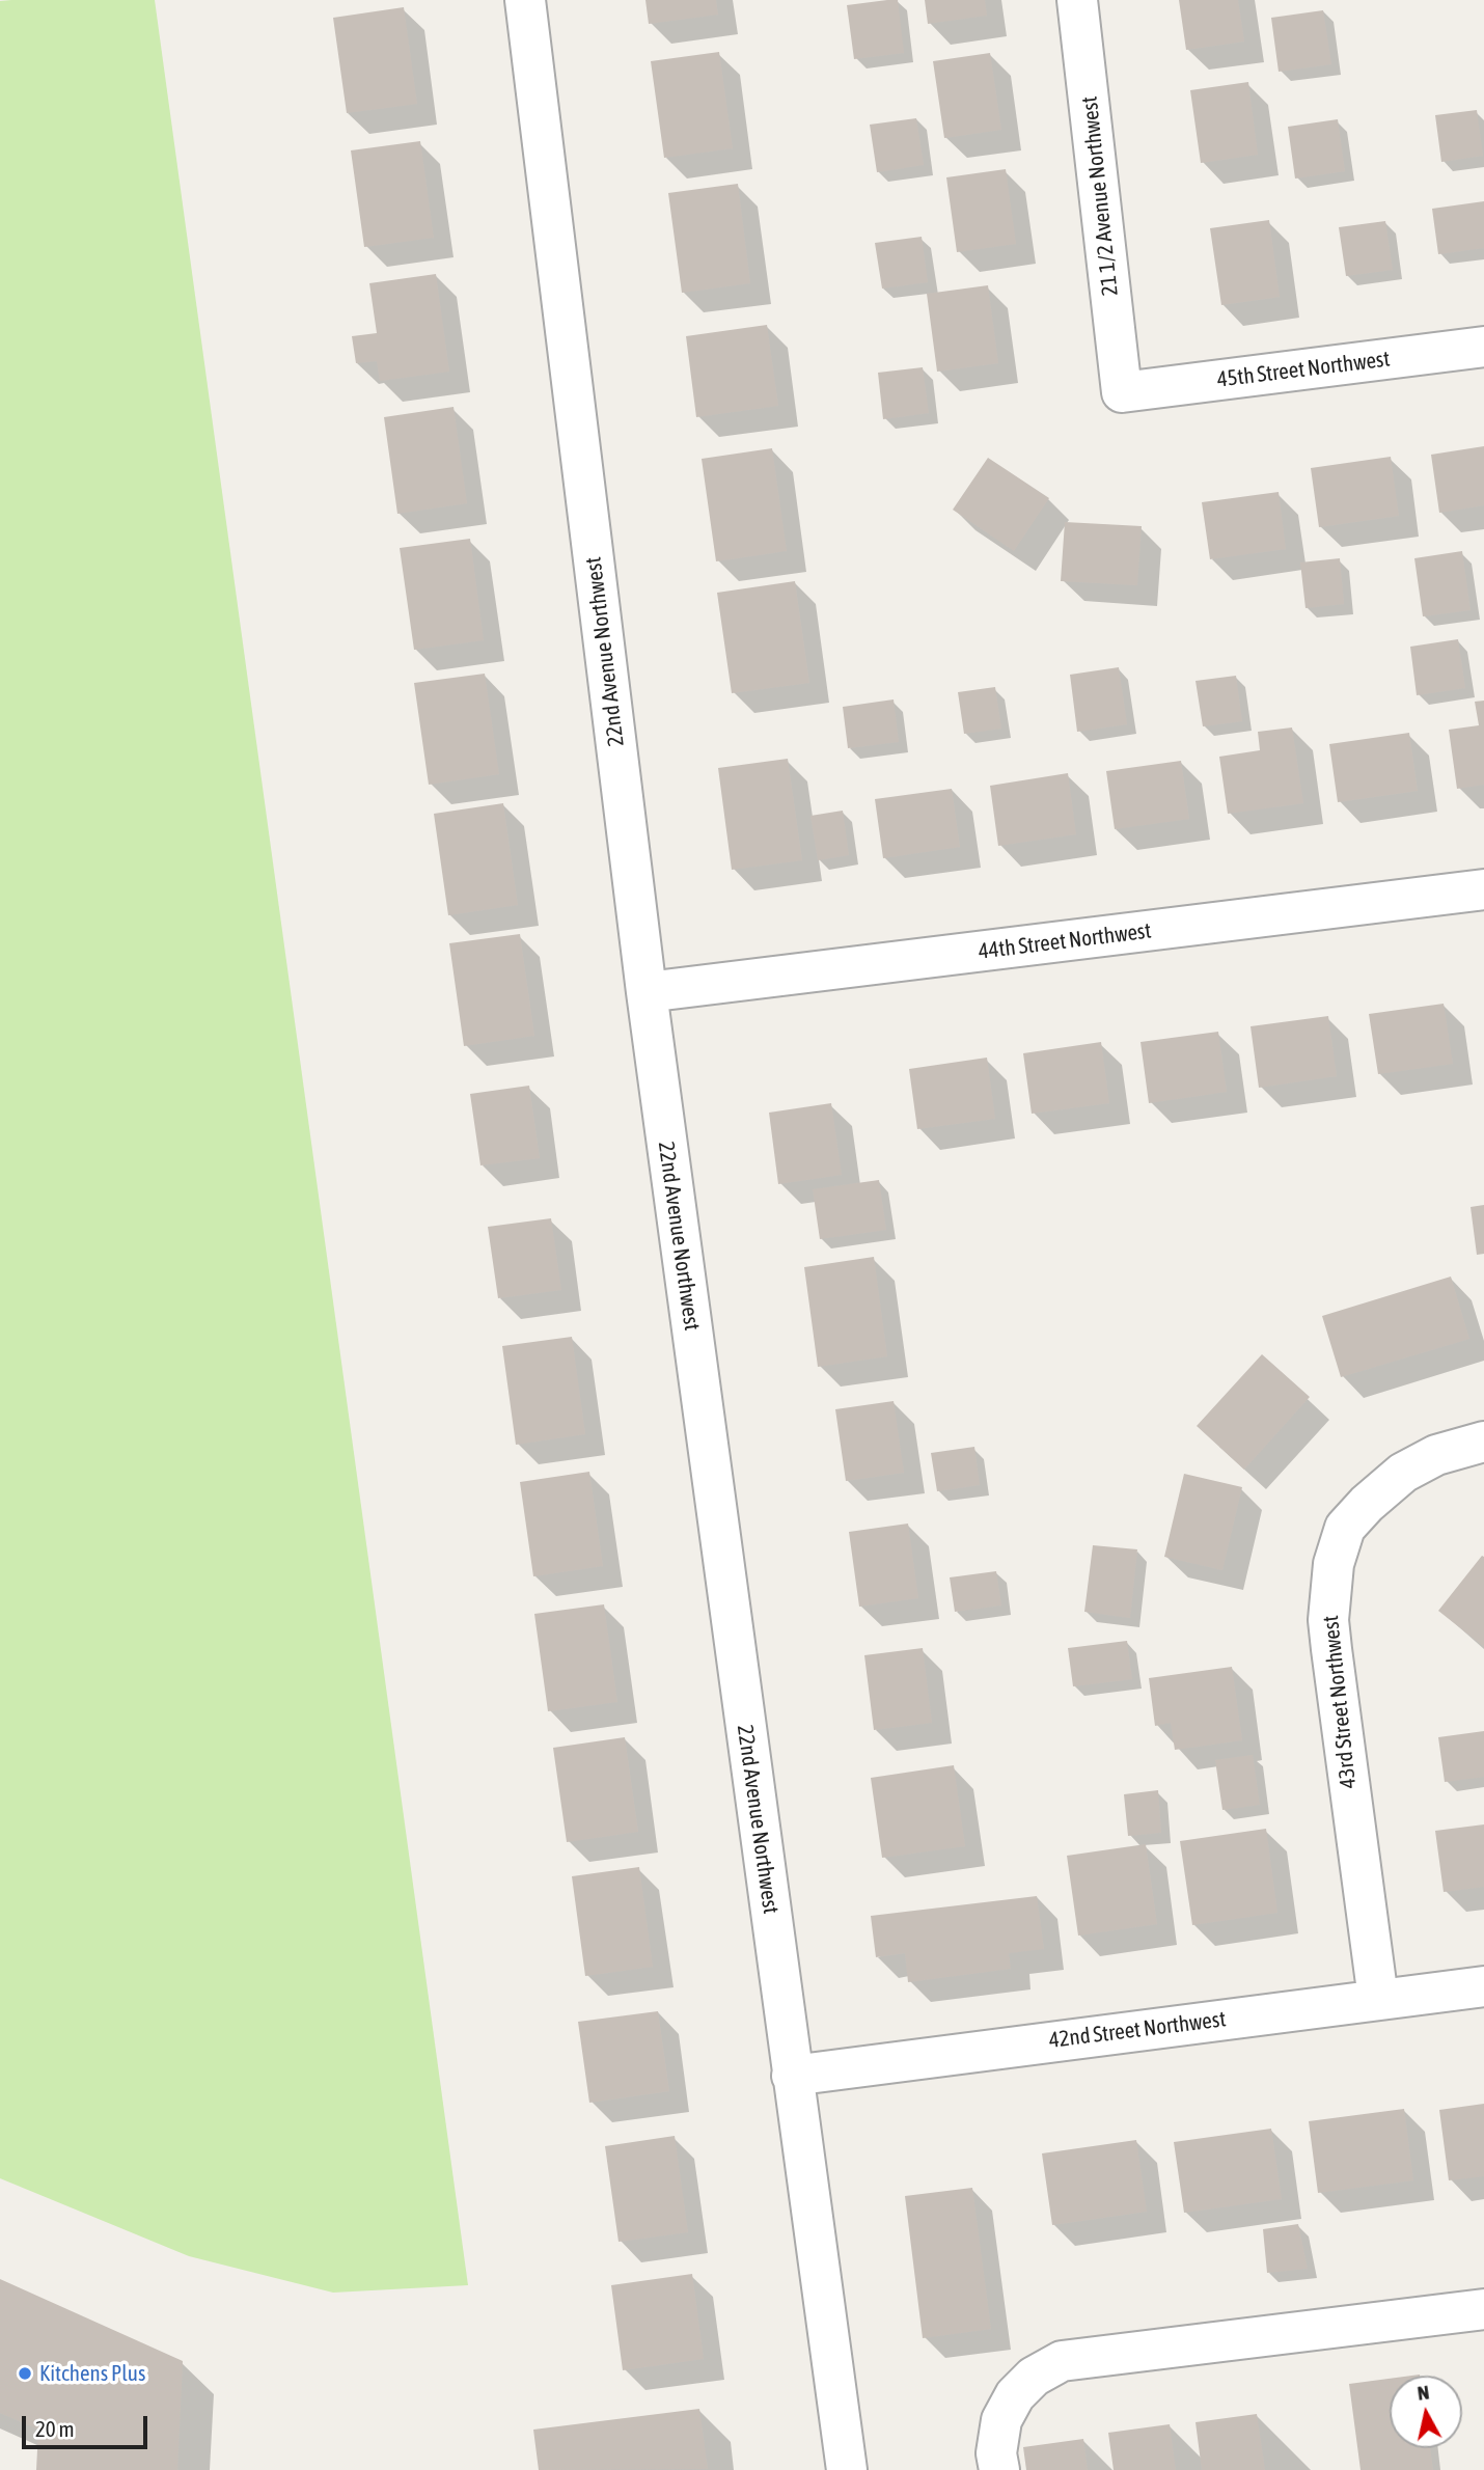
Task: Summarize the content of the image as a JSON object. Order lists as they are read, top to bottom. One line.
{"streets":{"street":["21 1/2 Avenue Northwest","45th Street Northwest","22nd Avenue Northwest","44th Street Northwest","43rd Street Northwest","42nd Street Northwest"]},"crossings":[["21 1/2 Avenue Northwest","45th Street Northwest"],["22nd Avenue Northwest","44th Street Northwest"],["22nd Avenue Northwest","42nd Street Northwest"],["43rd Street Northwest","42nd Street Northwest"]],"places":["Kitchens Plus"],"scale_bar":"20 m","north":"top"}
